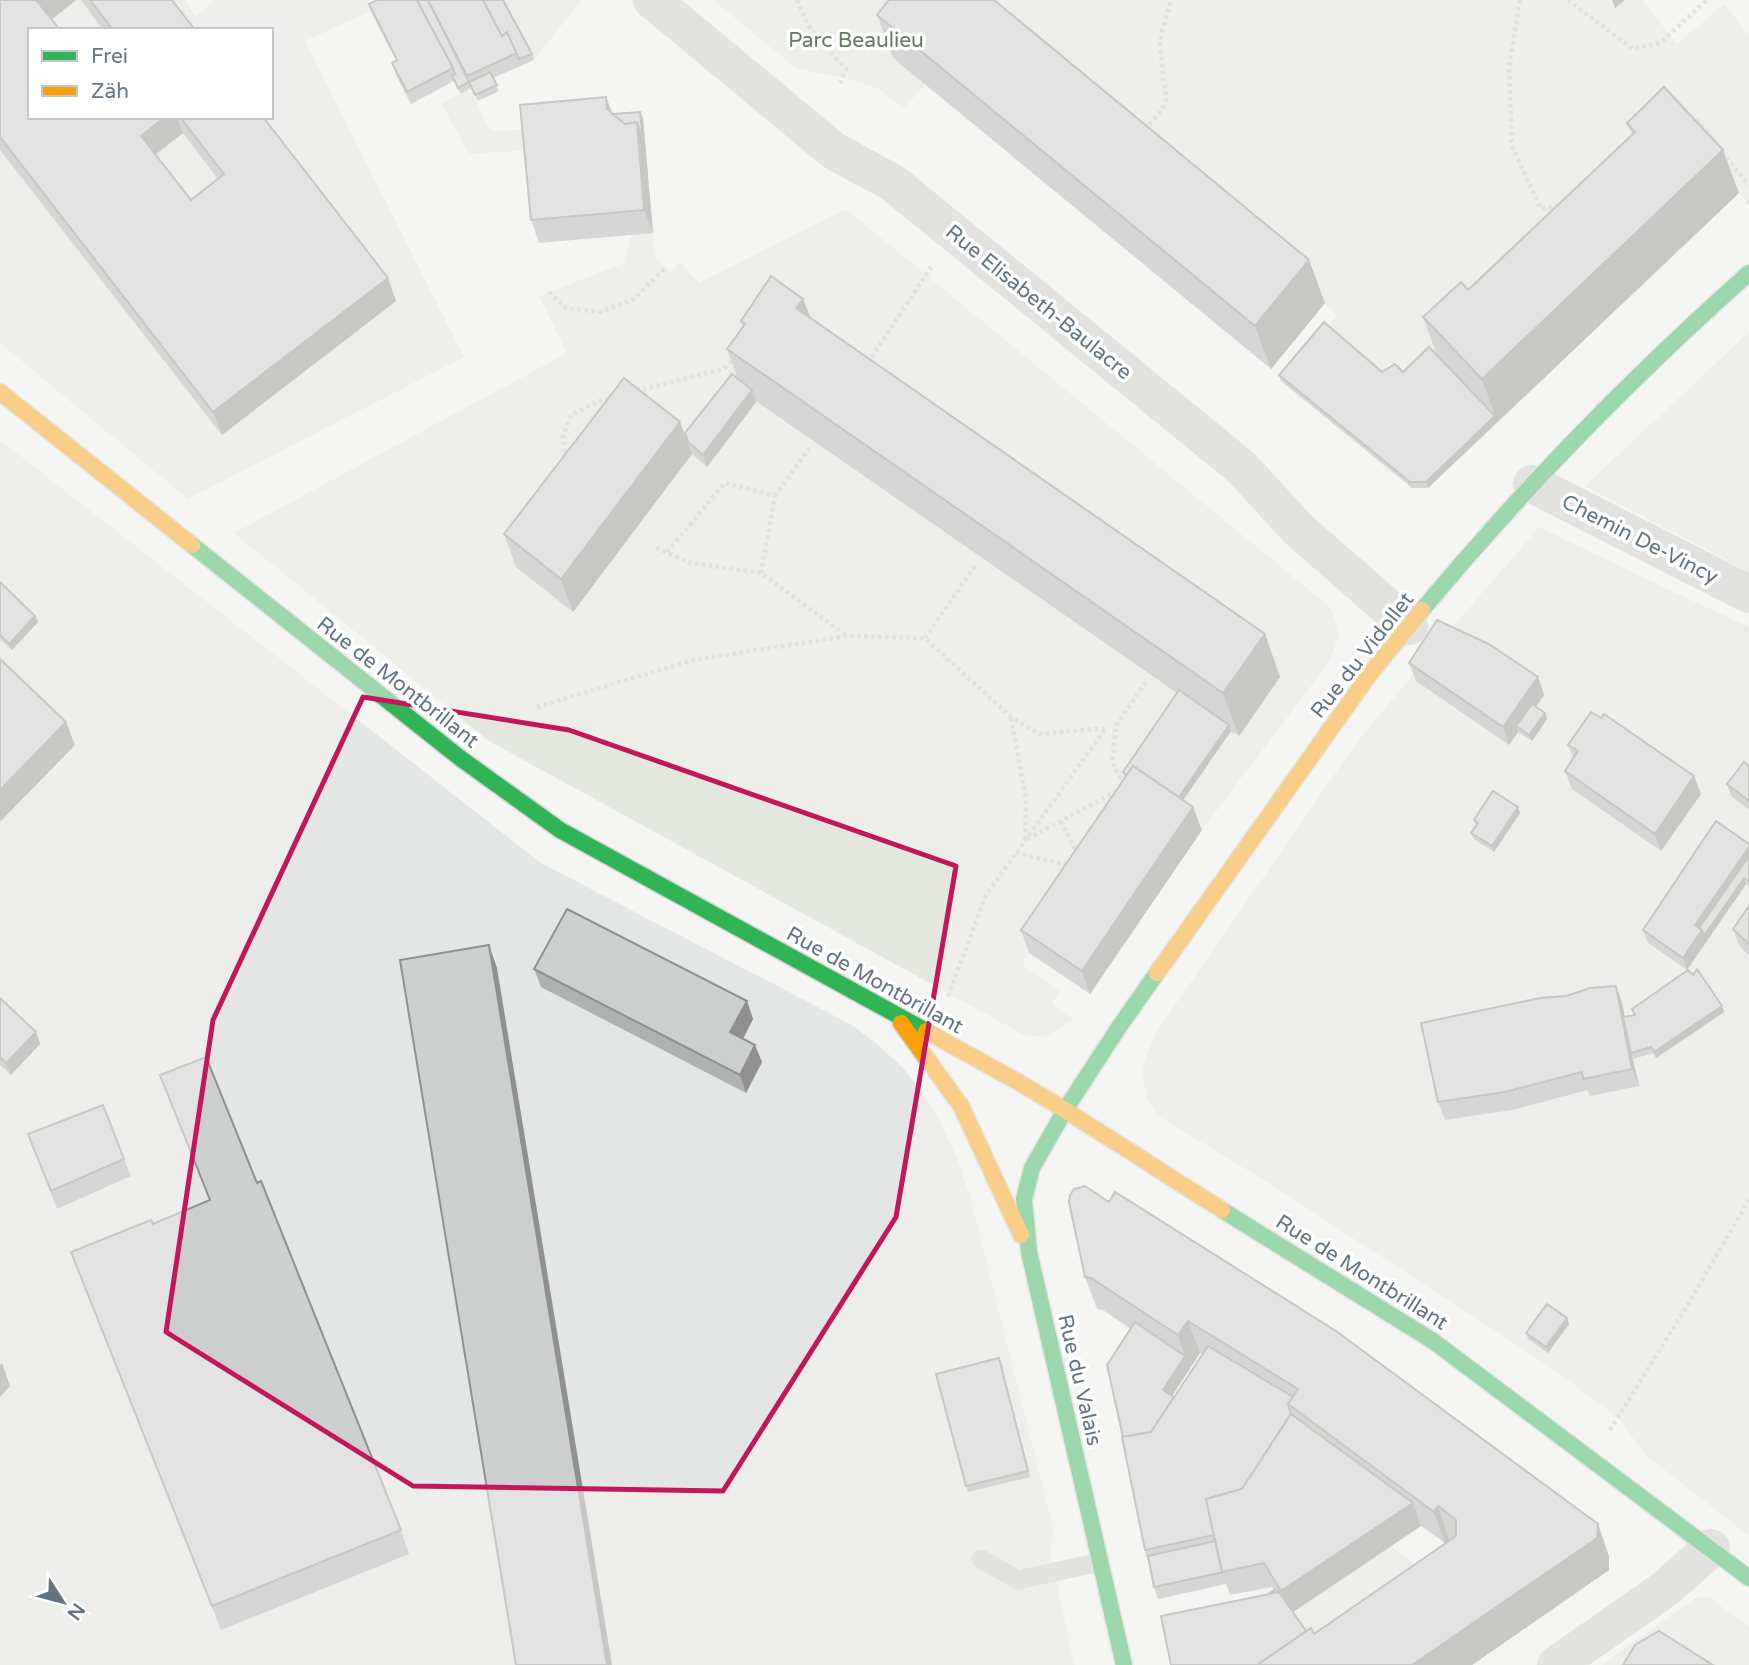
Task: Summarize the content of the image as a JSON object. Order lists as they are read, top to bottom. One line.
{"streets":{"main road":["Rue du Vidollet","Rue de Montbrillant","Rue du Valais"],"street":["Rue Elisabeth-Baulacre","Chemin De-Vincy"]},"crossings":[["Rue Elisabeth-Baulacre","Rue du Vidollet"],["Chemin De-Vincy","Rue du Vidollet"],["Rue du Vidollet","Rue de Montbrillant"],["Rue du Vidollet","Rue du Valais"],["Rue de Montbrillant","Rue du Valais"]],"parks":["Parc Beaulieu"],"legend":["Frei","Zäh"],"north":"bottom right"}
